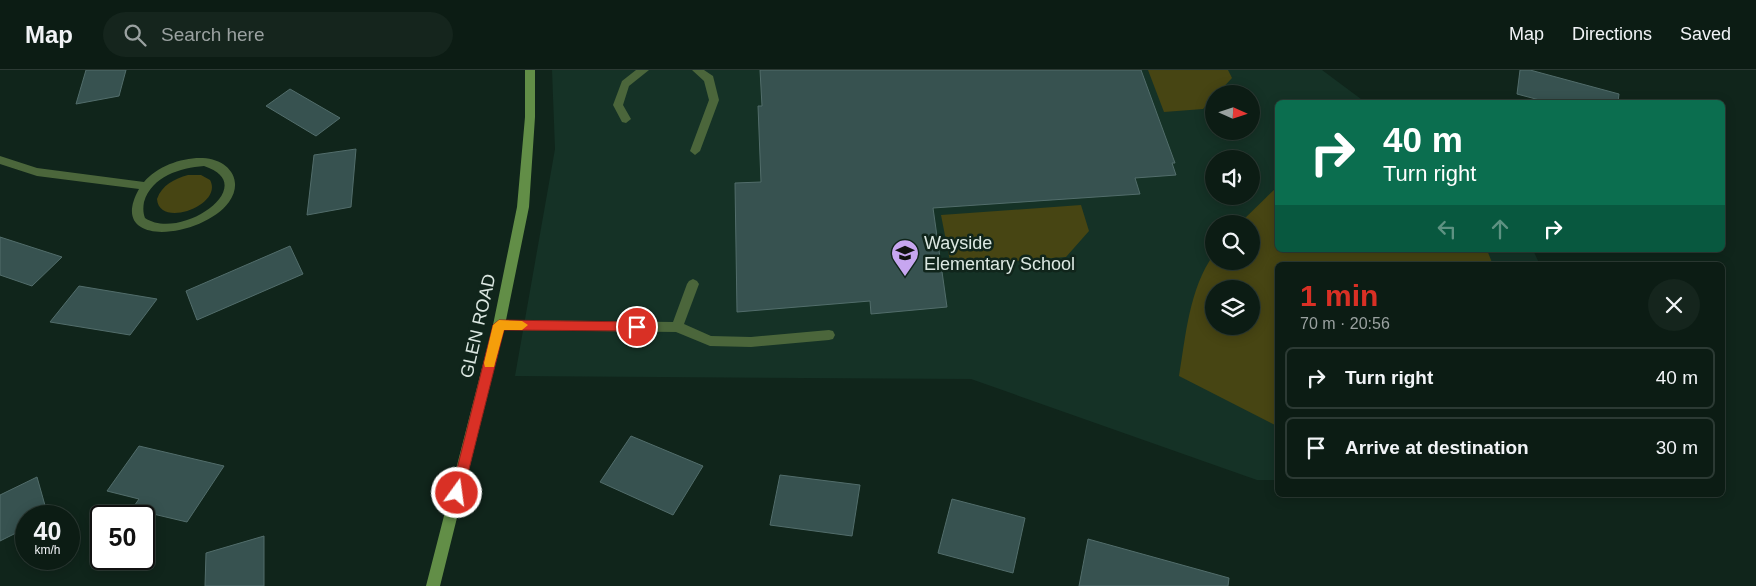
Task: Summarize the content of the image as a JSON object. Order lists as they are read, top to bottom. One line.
{"streets":{"main road":["GLEN ROAD"]},"places":{"school or university":["Wayside Elementary School"]},"north":"right","page":{"header":"Map","search":"Search here","nav":["Map","Directions","Saved"],"turn":["40 m","Turn right"],"heading":["1 min","70 m · 20:56"],"list":[{"name":"Turn right","value":"40 m"},{"name":"Arrive at destination","value":"30 m"}],"speed":"40 km/h","limit":"50"}}
